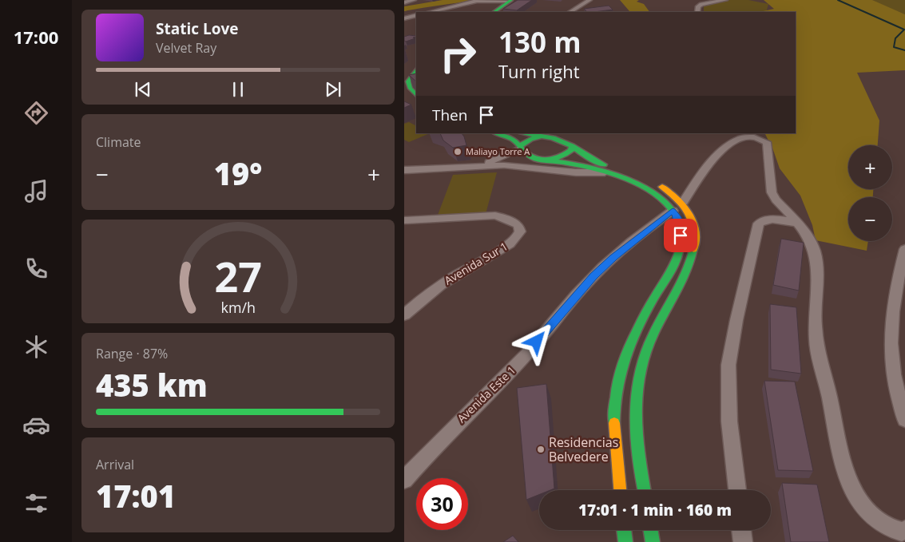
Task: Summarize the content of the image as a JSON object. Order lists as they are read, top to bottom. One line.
{"streets":{"street":["Avenida Sur 1","Avenida Este 1"]},"places":["Maliayo Torre A","Residencias Belvedere"],"page":{"tabs":"17:00","turn":["130 m","Turn right"],"song":["Static Love","Velvet Ray"],"then":"Then","tile":["Climate",["Range · 87%","435 km"],["Arrival","17:01"]],"map_buttons":["+","−"],"heat":["−","19°","+"],"limit":"30","trip":"17:01 · 1 min · 160 m","gauge":["27","km/h"]}}
